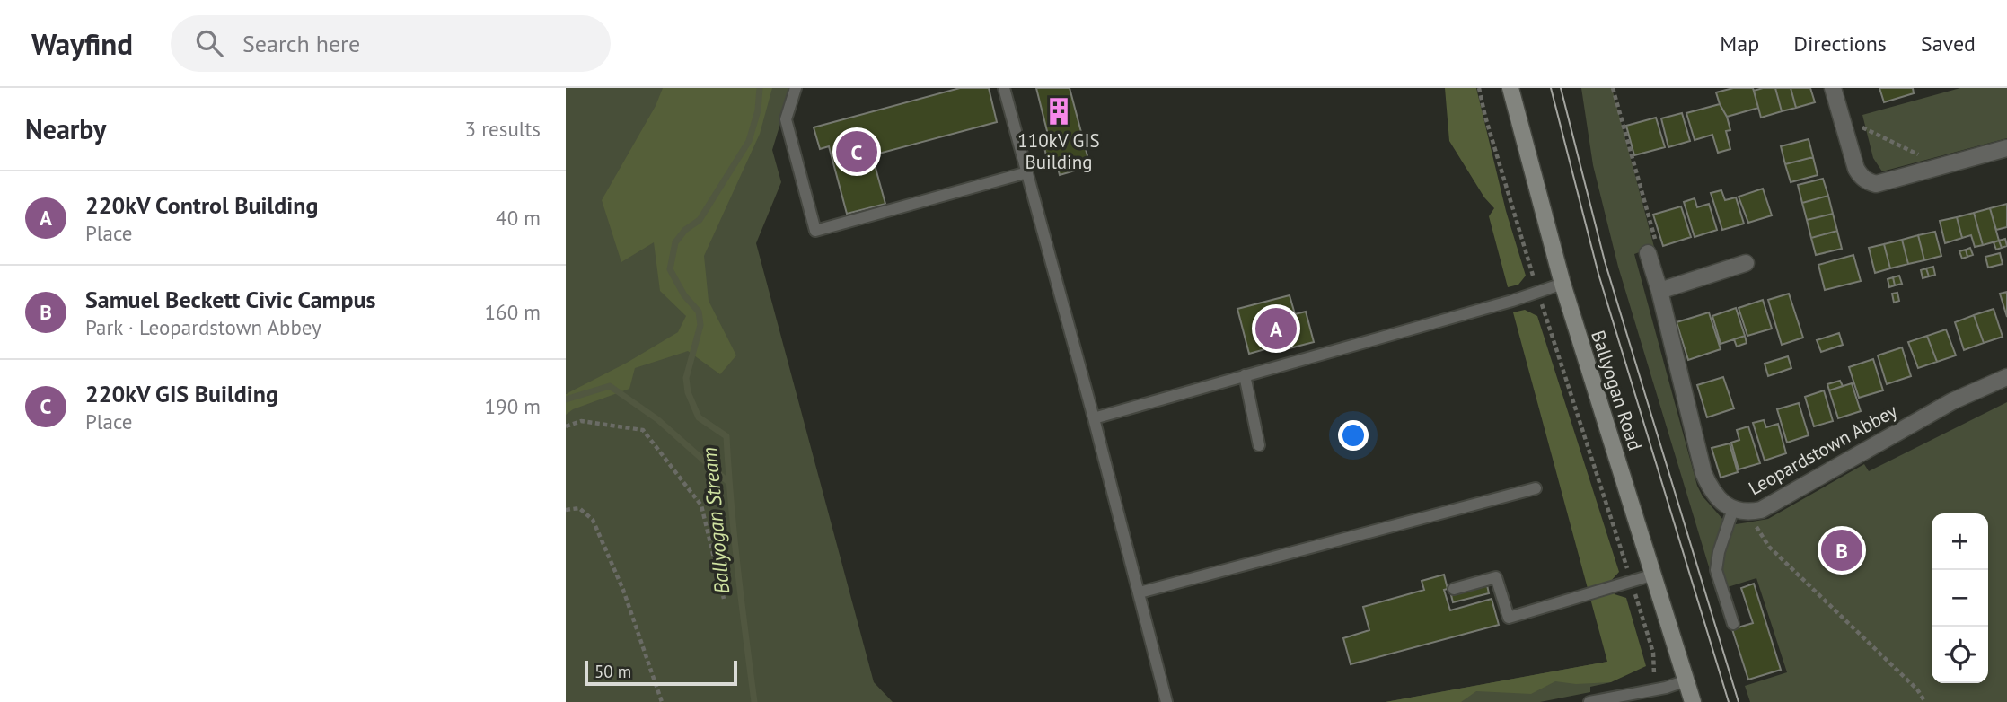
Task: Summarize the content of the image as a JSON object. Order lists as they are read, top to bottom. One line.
{"streets":{"street":["Ballyogan Road","Leopardstown Abbey"]},"water":["Ballyogan Stream"],"places":{"building":["110kV GIS Building"]},"scale_bar":"50 m","page":{"header":"Wayfind","search":"Search here","nav":["Map","Directions","Saved"],"heading":["Nearby","3 results"],"pins":["C","A","B"],"list":[{"mark":"A","name":"220kV Control Building","note":"Place","value":"40 m"},{"mark":"B","name":"Samuel Beckett Civic Campus","note":"Park · Leopardstown Abbey","value":"160 m"},{"mark":"C","name":"220kV GIS Building","note":"Place","value":"190 m"}],"map_buttons":["+","−"],"scale":"50 m"}}
